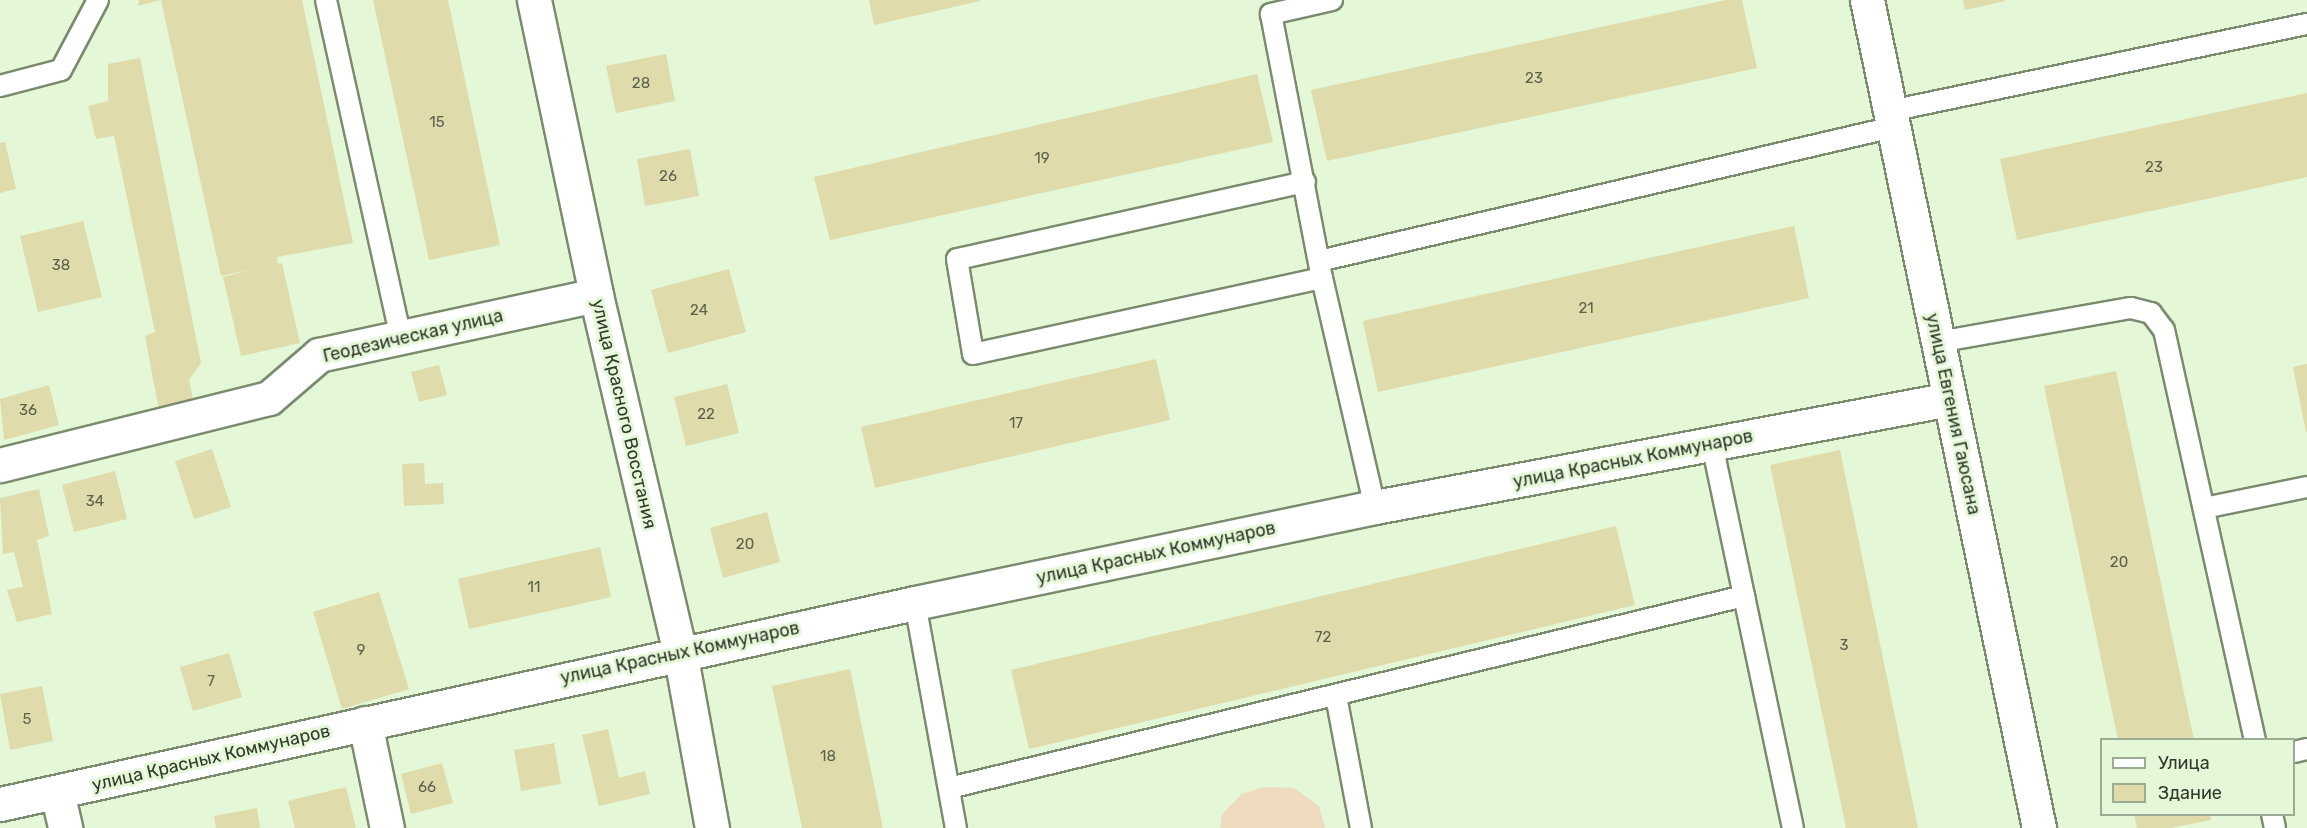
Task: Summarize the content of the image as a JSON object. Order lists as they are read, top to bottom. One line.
{"streets":{"street":["Геодезическая улица","улица Красного Восстания","улица Евгения Гаюсана","улица Красных Коммунаров"]},"crossings":[["Геодезическая улица","улица Красного Восстания"],["улица Красного Восстания","улица Красных Коммунаров"],["улица Евгения Гаюсана","улица Красных Коммунаров"]],"house_numbers":["23","28","15","19","23","26","38","21","24","36","22","17","34","20","20","11","72","3","9","7","5","18","66"],"legend":["Улица","Здание"]}
